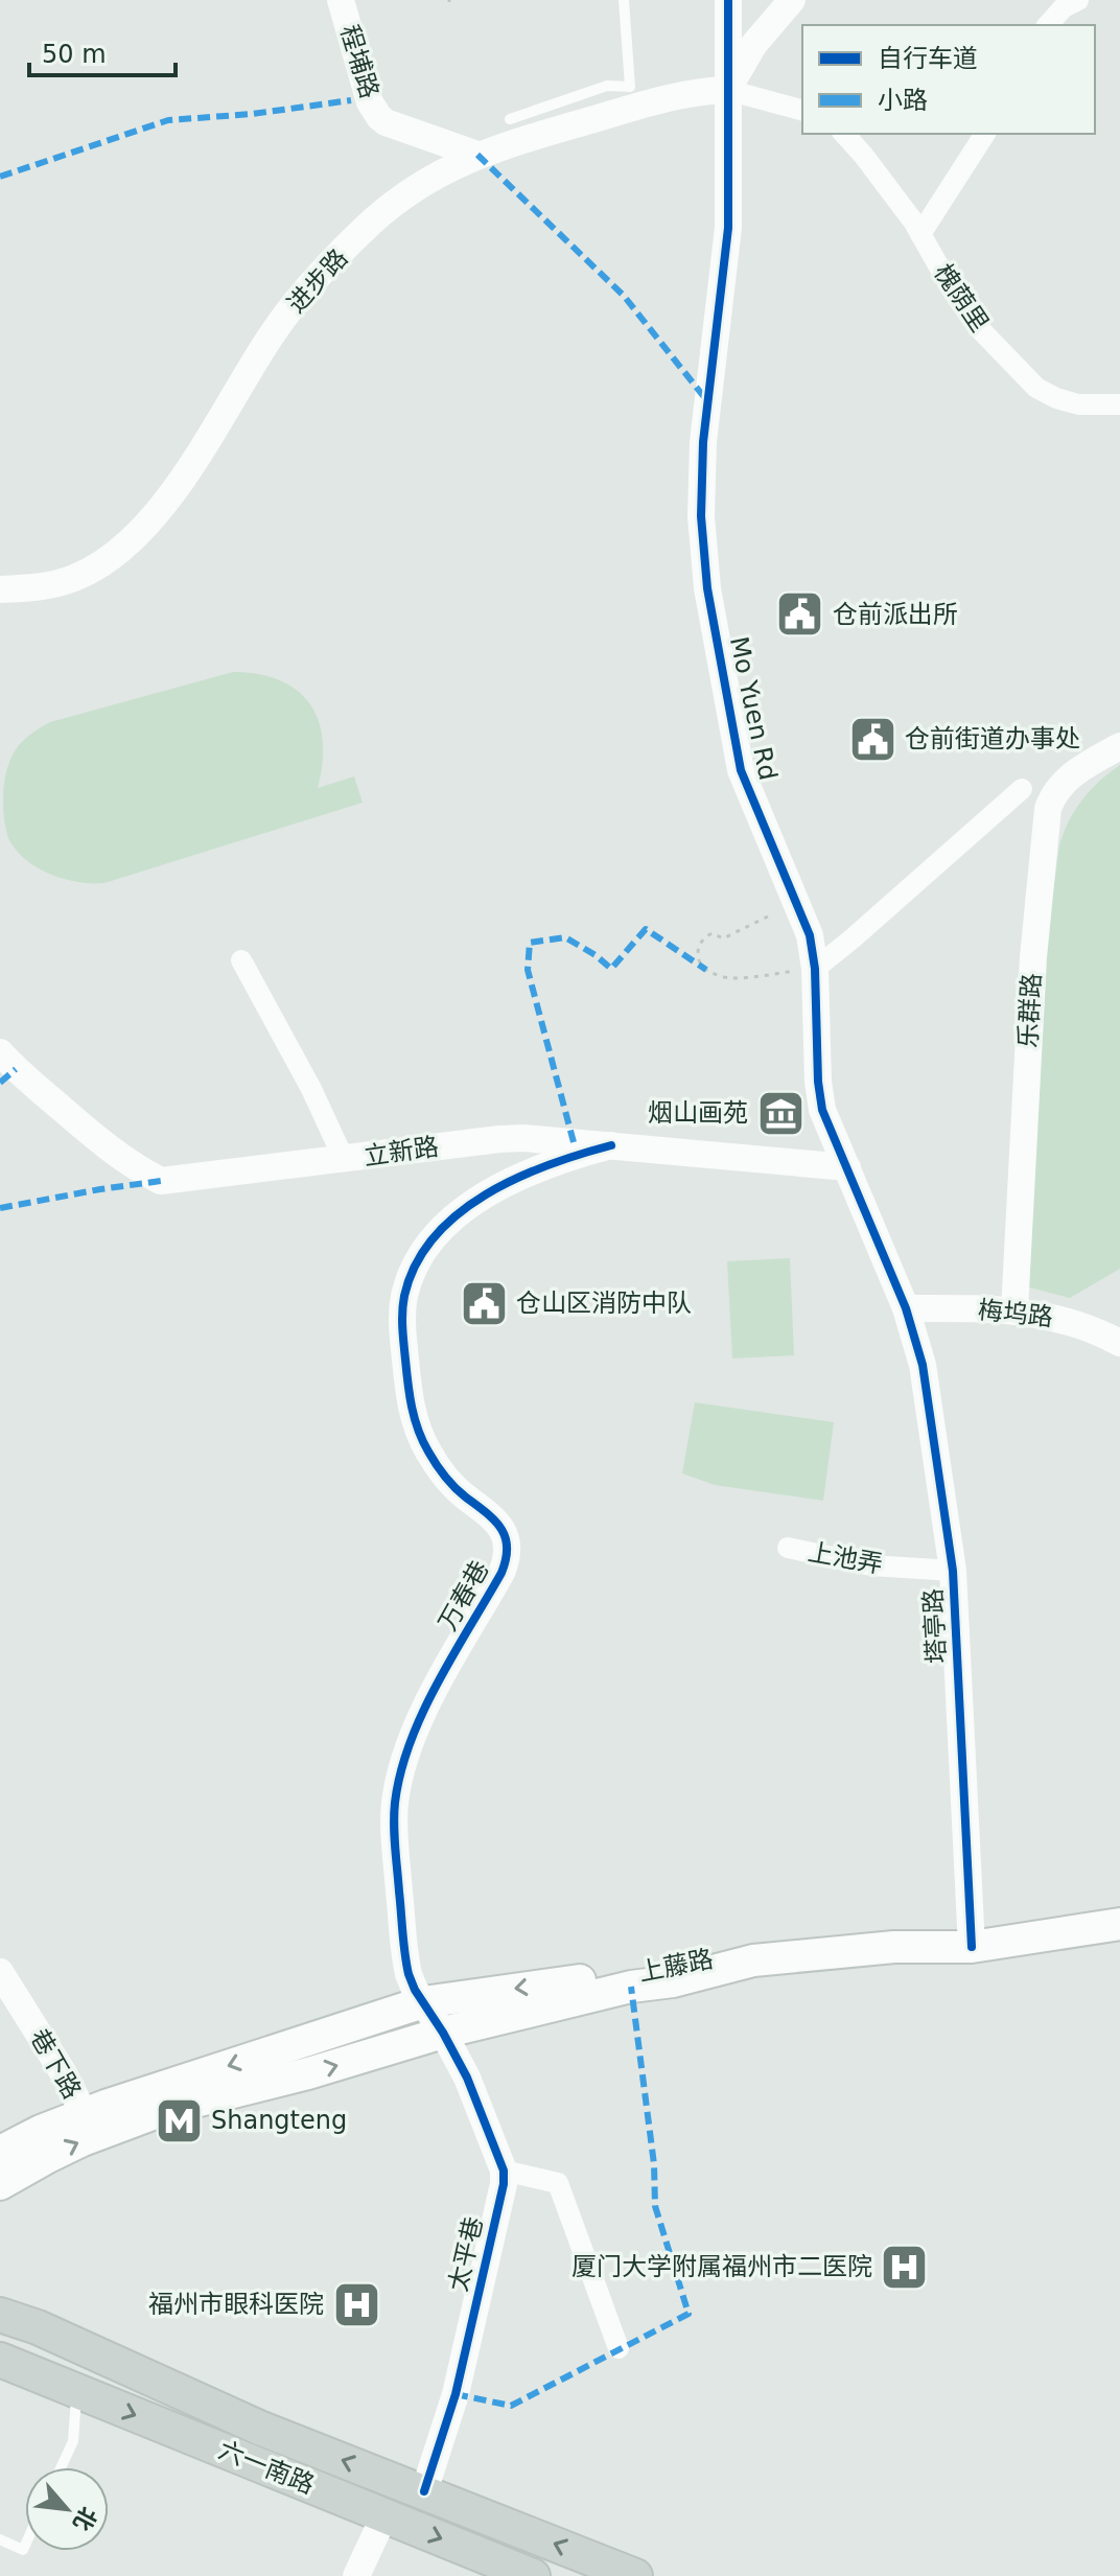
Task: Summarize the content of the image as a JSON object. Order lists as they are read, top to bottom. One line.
{"streets":{"main road":["上藤路","六一南路"],"street":["程埔路","进步路","槐荫里","Mo Yuen Rd","乐群路","立新路","梅坞路","上池弄","万春巷","塔亭路","巷下路","太平巷"]},"crossings":[["程埔路","进步路"],["进步路","Mo Yuen Rd"],["Mo Yuen Rd","立新路"],["Mo Yuen Rd","梅坞路"],["Mo Yuen Rd","塔亭路"],["乐群路","梅坞路"],["立新路","万春巷"],["梅坞路","塔亭路"],["上池弄","塔亭路"],["万春巷","上藤路"],["塔亭路","上藤路"],["上藤路","巷下路"],["太平巷","六一南路"]],"places":{"public building":["仓前派出所","仓前街道办事处","仓山区消防中队"],"museum":["烟山画苑"],"metro station":["Shangteng"],"hospital":["厦门大学附属福州市二医院","福州市眼科医院"]},"legend":["自行车道","小路"],"scale_bar":"50 m","north":"bottom right"}
